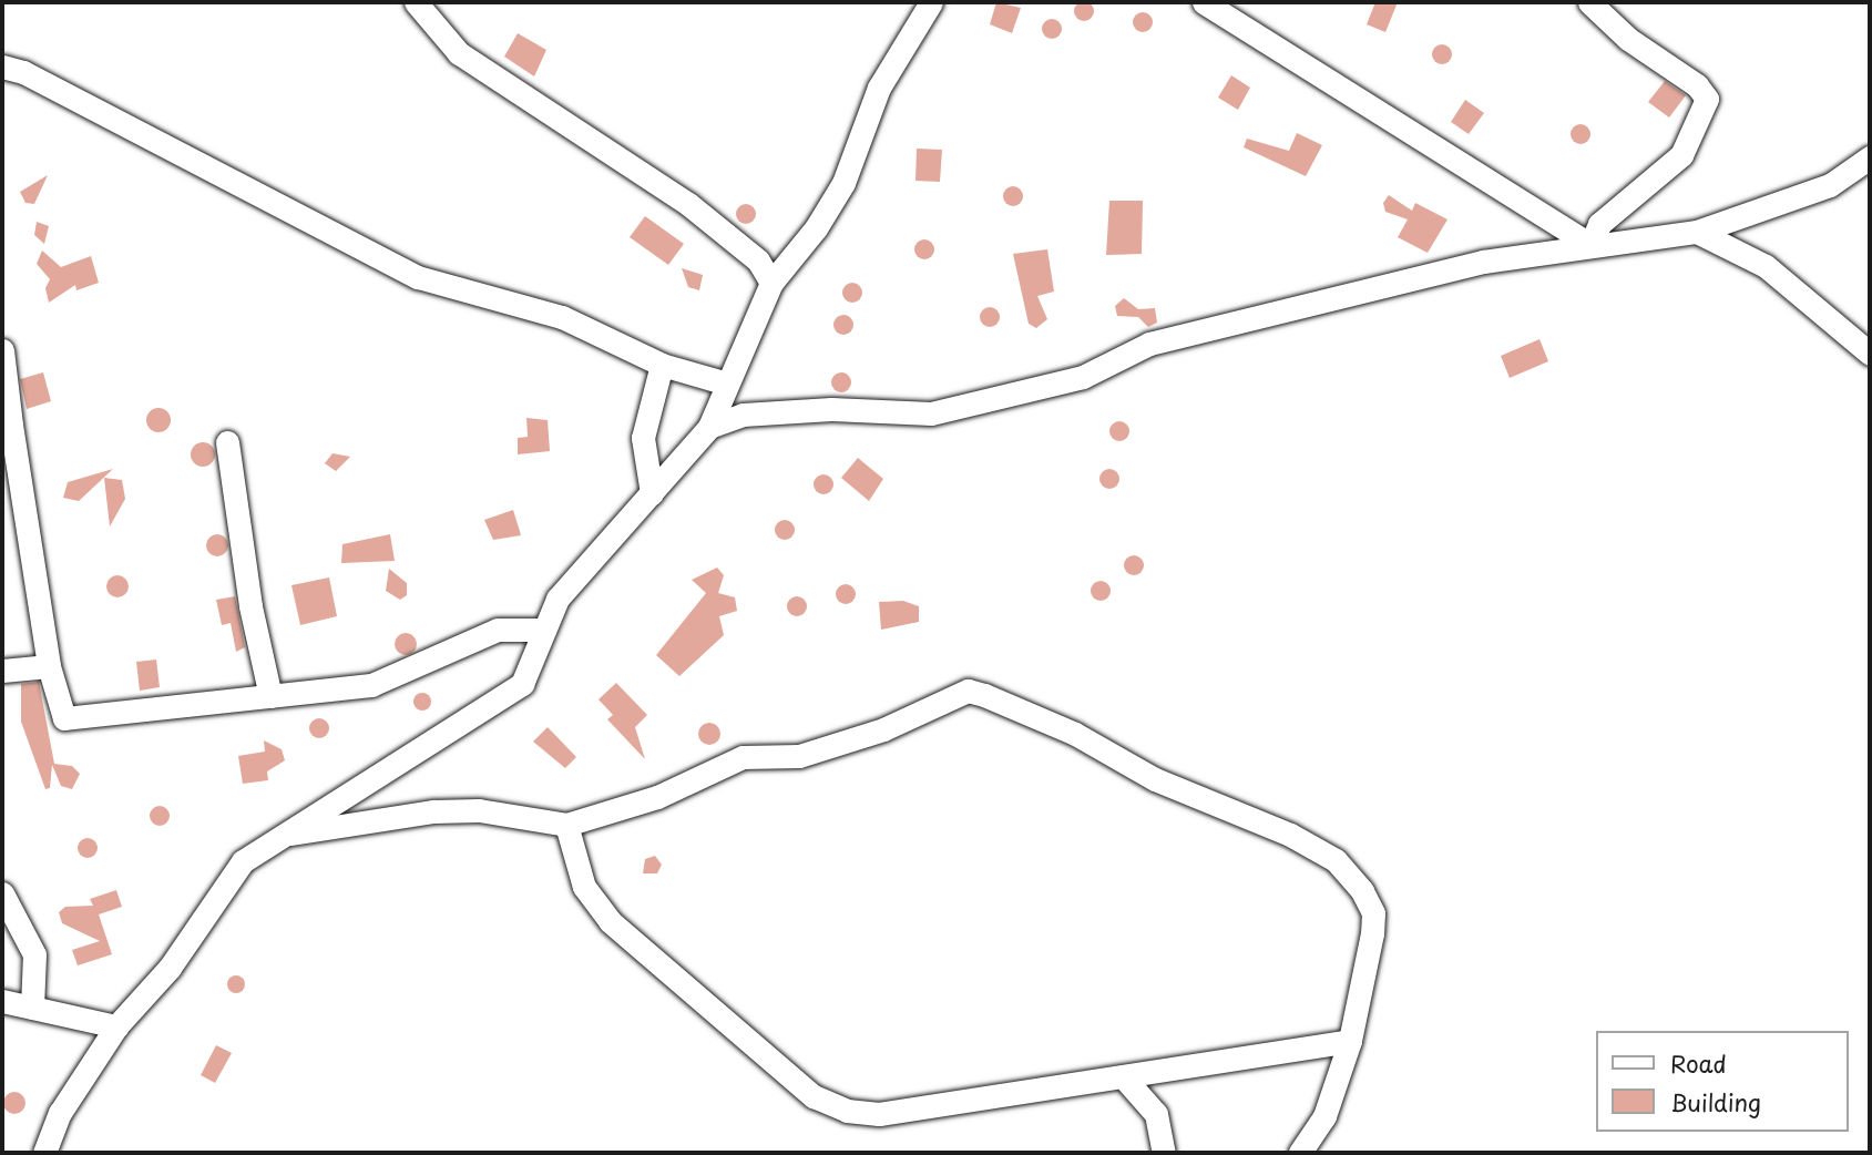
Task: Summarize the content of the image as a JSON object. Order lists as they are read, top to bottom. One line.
{"legend":["Road","Building"]}
